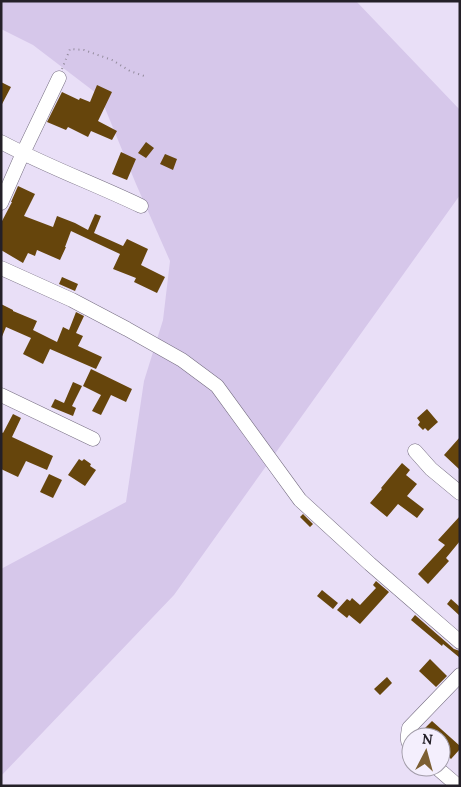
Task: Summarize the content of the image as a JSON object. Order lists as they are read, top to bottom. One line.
{"north":"top"}
